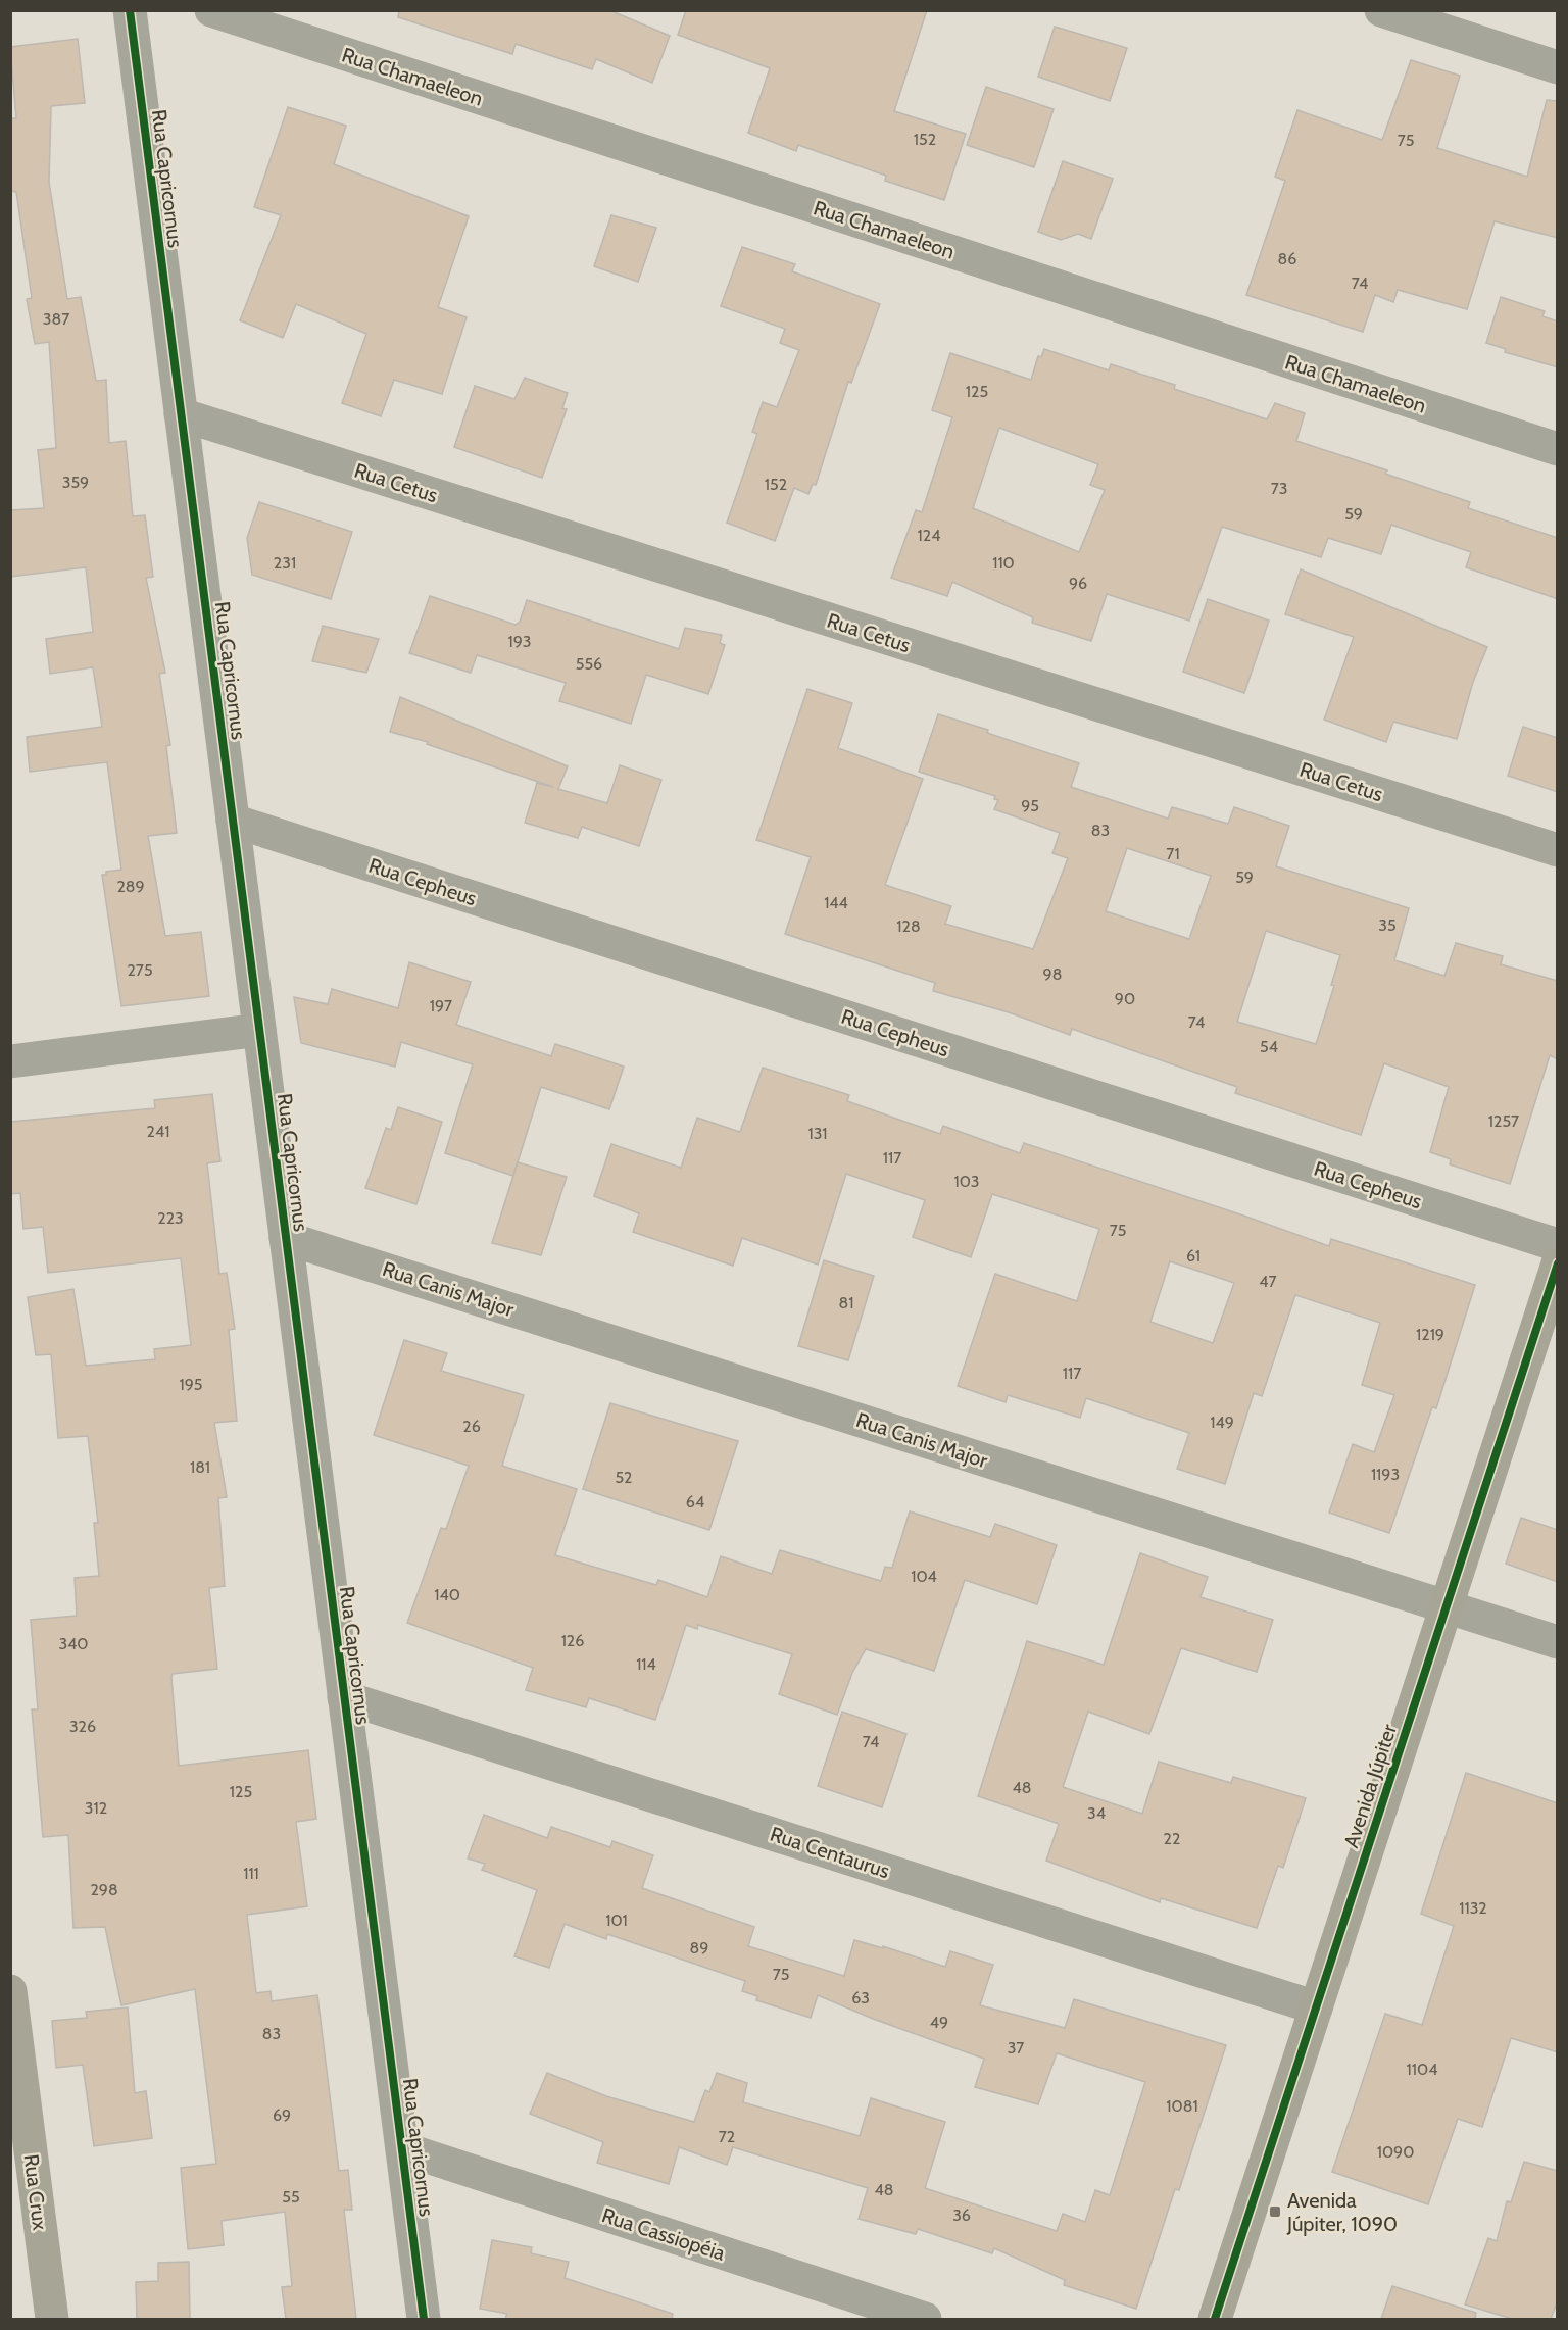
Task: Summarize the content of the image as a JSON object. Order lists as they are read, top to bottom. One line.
{"streets":{"main road":["Avenida Júpiter","Rua Crux"],"street":["Rua Chamaeleon","Rua Capricornus","Rua Cetus","Rua Cepheus","Rua Canis Major","Rua Centaurus","Rua Cassiopéia"]},"crossings":[["Rua Capricornus","Rua Cetus"],["Rua Capricornus","Rua Cepheus"],["Rua Capricornus","Rua Canis Major"],["Rua Capricornus","Rua Centaurus"],["Rua Capricornus","Rua Cassiopéia"],["Rua Canis Major","Avenida Júpiter"],["Avenida Júpiter","Rua Centaurus"]],"places":{"transit":["Avenida Júpiter, 1090"]},"house_numbers":["152","75","86","74","387","125","359","152","73","59","124","231","110","96","193","556","95","83","71","59","289","144","35","128","275","98","90","197","74","54","1257","241","131","117","103","223","75","61","47","81","1219","117","195","149","26","181","1193","52","64","104","140","126","340","114","326","74","48","125","312","34","22","111","298","1132","101","89","75","63","49","83","37","1104","1081","69","72","1090","48","55","36"]}
